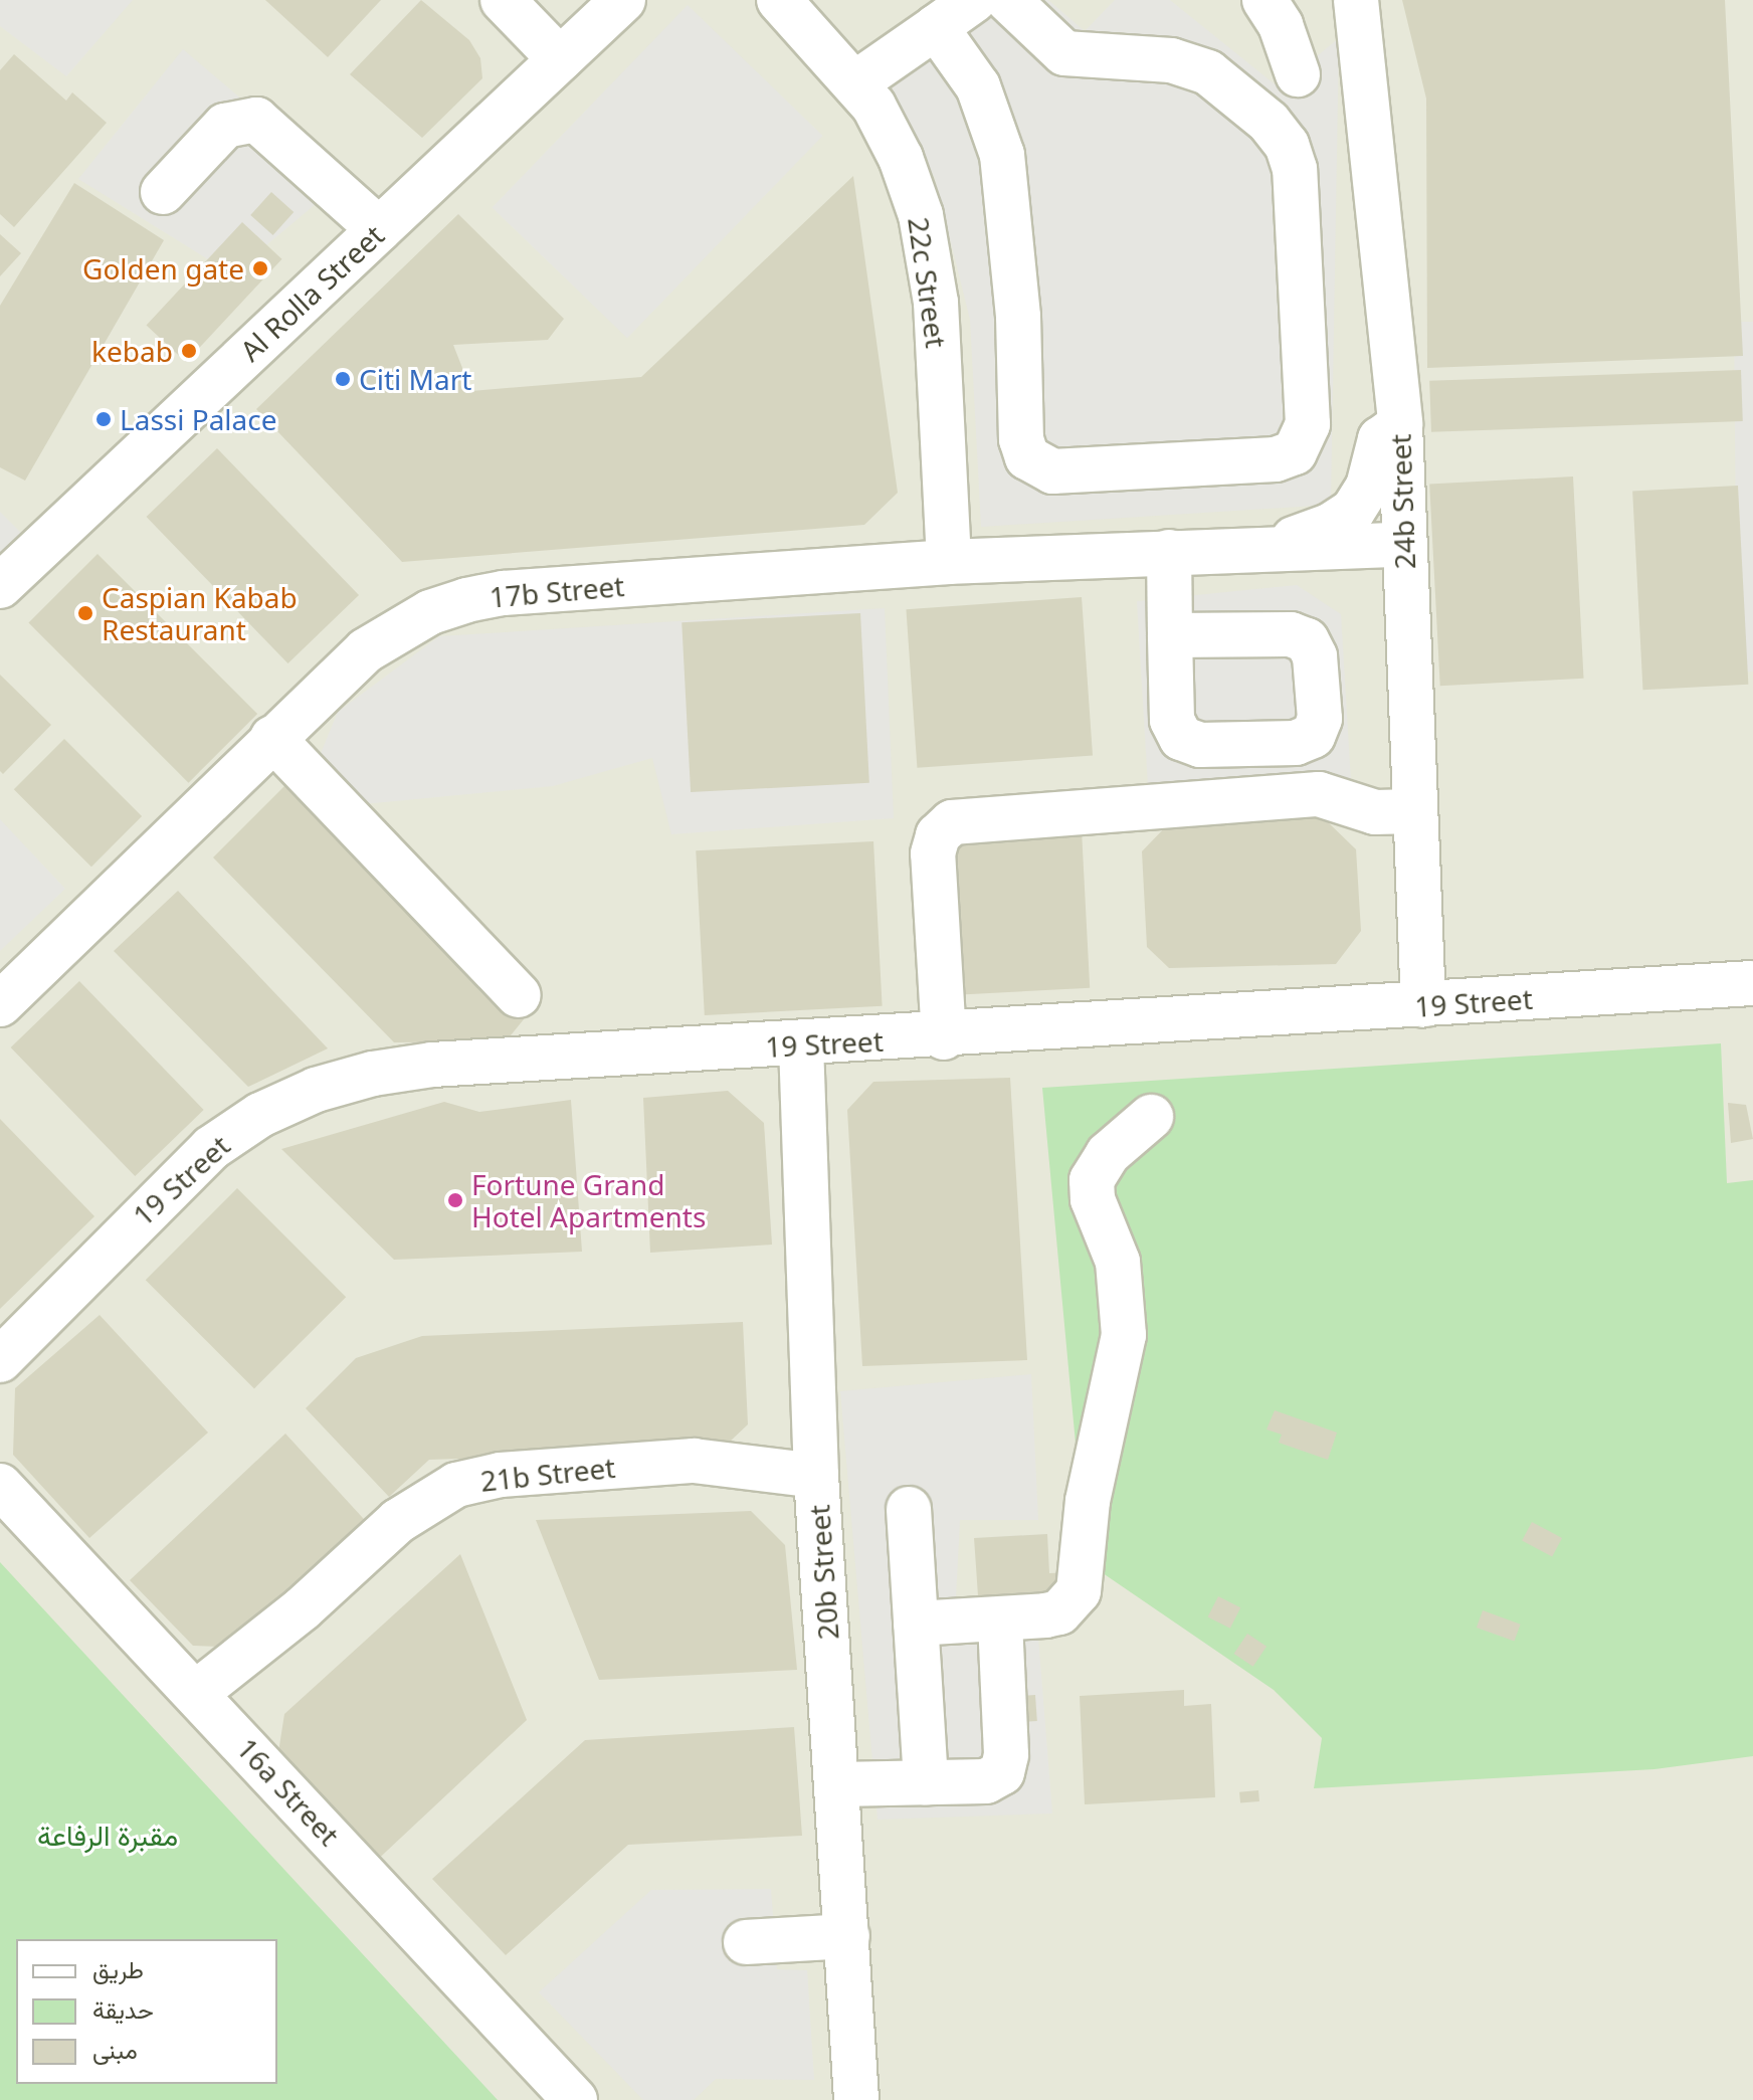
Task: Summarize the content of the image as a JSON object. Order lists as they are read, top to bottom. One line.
{"streets":{"street":["22c Street","Al Rolla Street","24b Street","17b Street","19 Street","21b Street","20b Street","16a Street"]},"crossings":[["22c Street","17b Street"],["24b Street","17b Street"],["24b Street","19 Street"],["19 Street","20b Street"],["21b Street","20b Street"],["21b Street","16a Street"]],"parks":["مقبرة الرفاعة"],"places":["Golden gate","kebab","Citi Mart","Lassi Palace","Caspian Kabab Restaurant","Fortune Grand Hotel Apartments"],"legend":["طريق","حديقة","مبنى"]}
